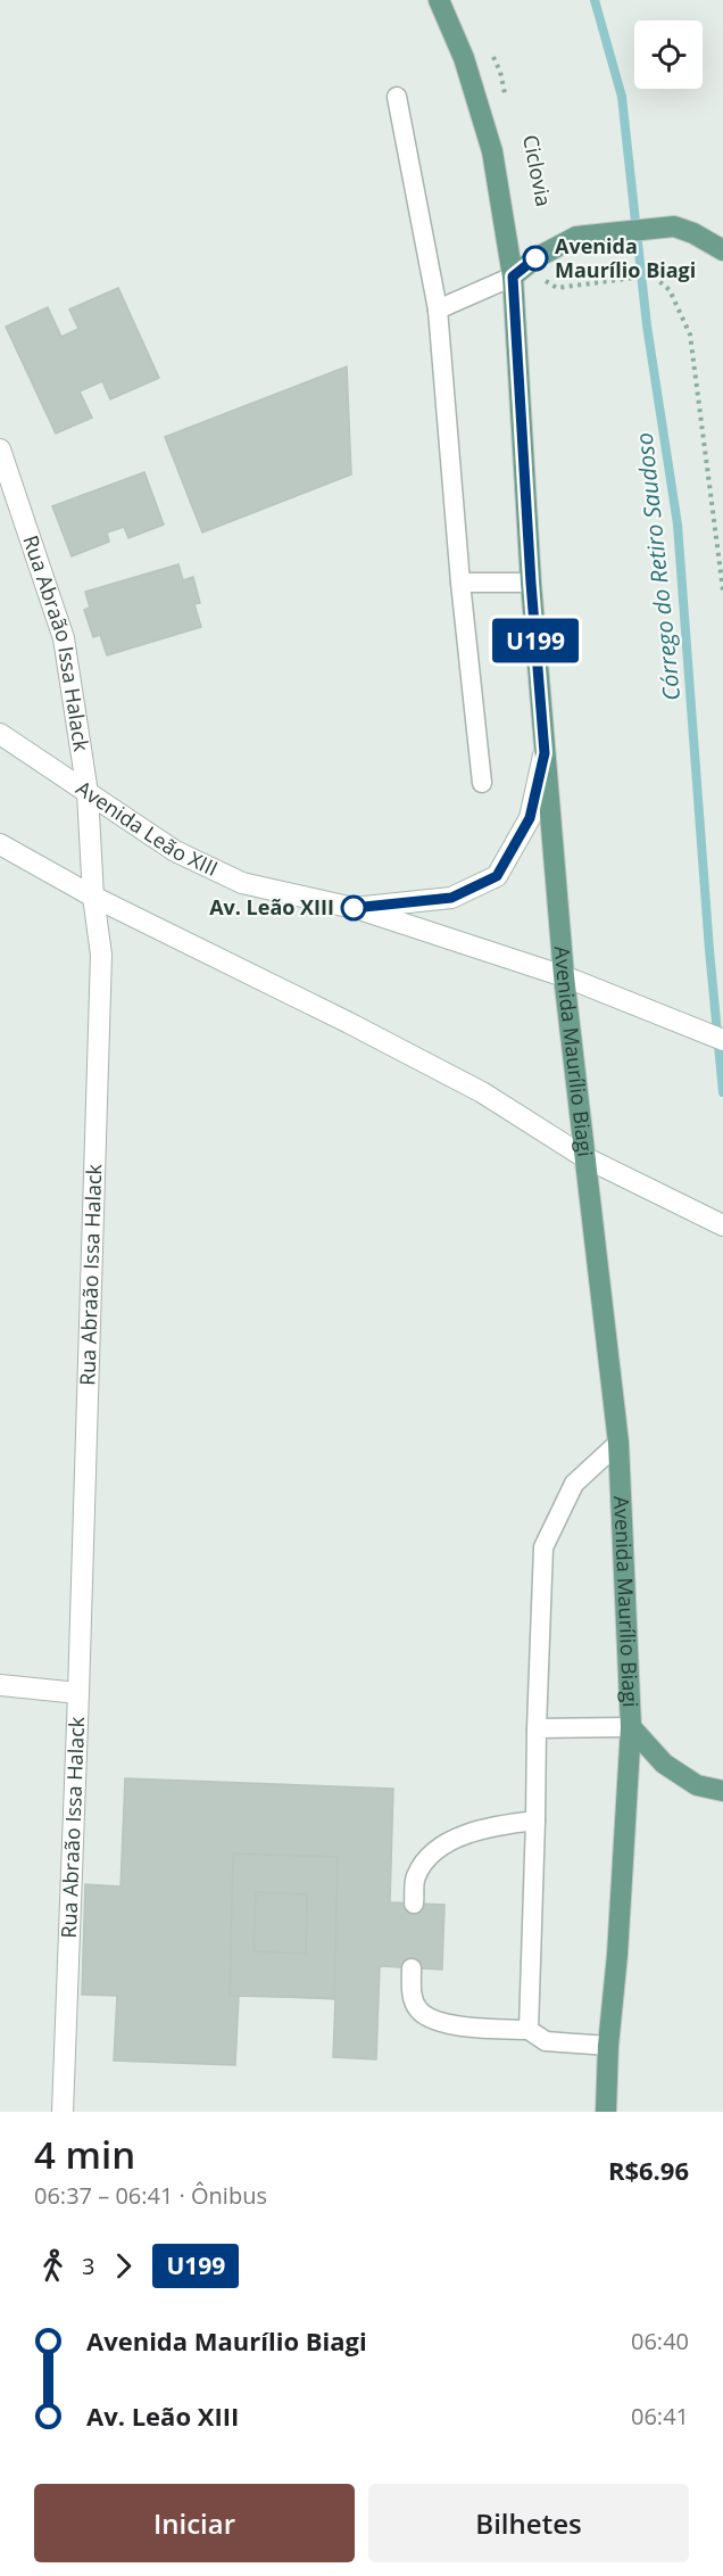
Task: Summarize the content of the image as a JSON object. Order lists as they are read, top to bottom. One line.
{"streets":{"main road":["Rua Abraão Issa Halack","Avenida Leão XIII","Avenida Maurílio Biagi"]},"crossings":[["Rua Abraão Issa Halack","Avenida Leão XIII"],["Avenida Leão XIII","Avenida Maurílio Biagi"]],"water":["Córrego do Retiro Saudoso"],"places":["Avenida Maurílio Biagi","Av. Leão XIII"],"lines":["bus line U199"],"page":{"on_map":"U199","heading":["4 min","06:37 – 06:41 · Ônibus","R$6.96"],"legs":["3","U199"],"list":[{"name":"Avenida Maurílio Biagi","value":"06:40"},{"name":"Av. Leão XIII","value":"06:41"}],"buttons":["Iniciar","Bilhetes"]}}
